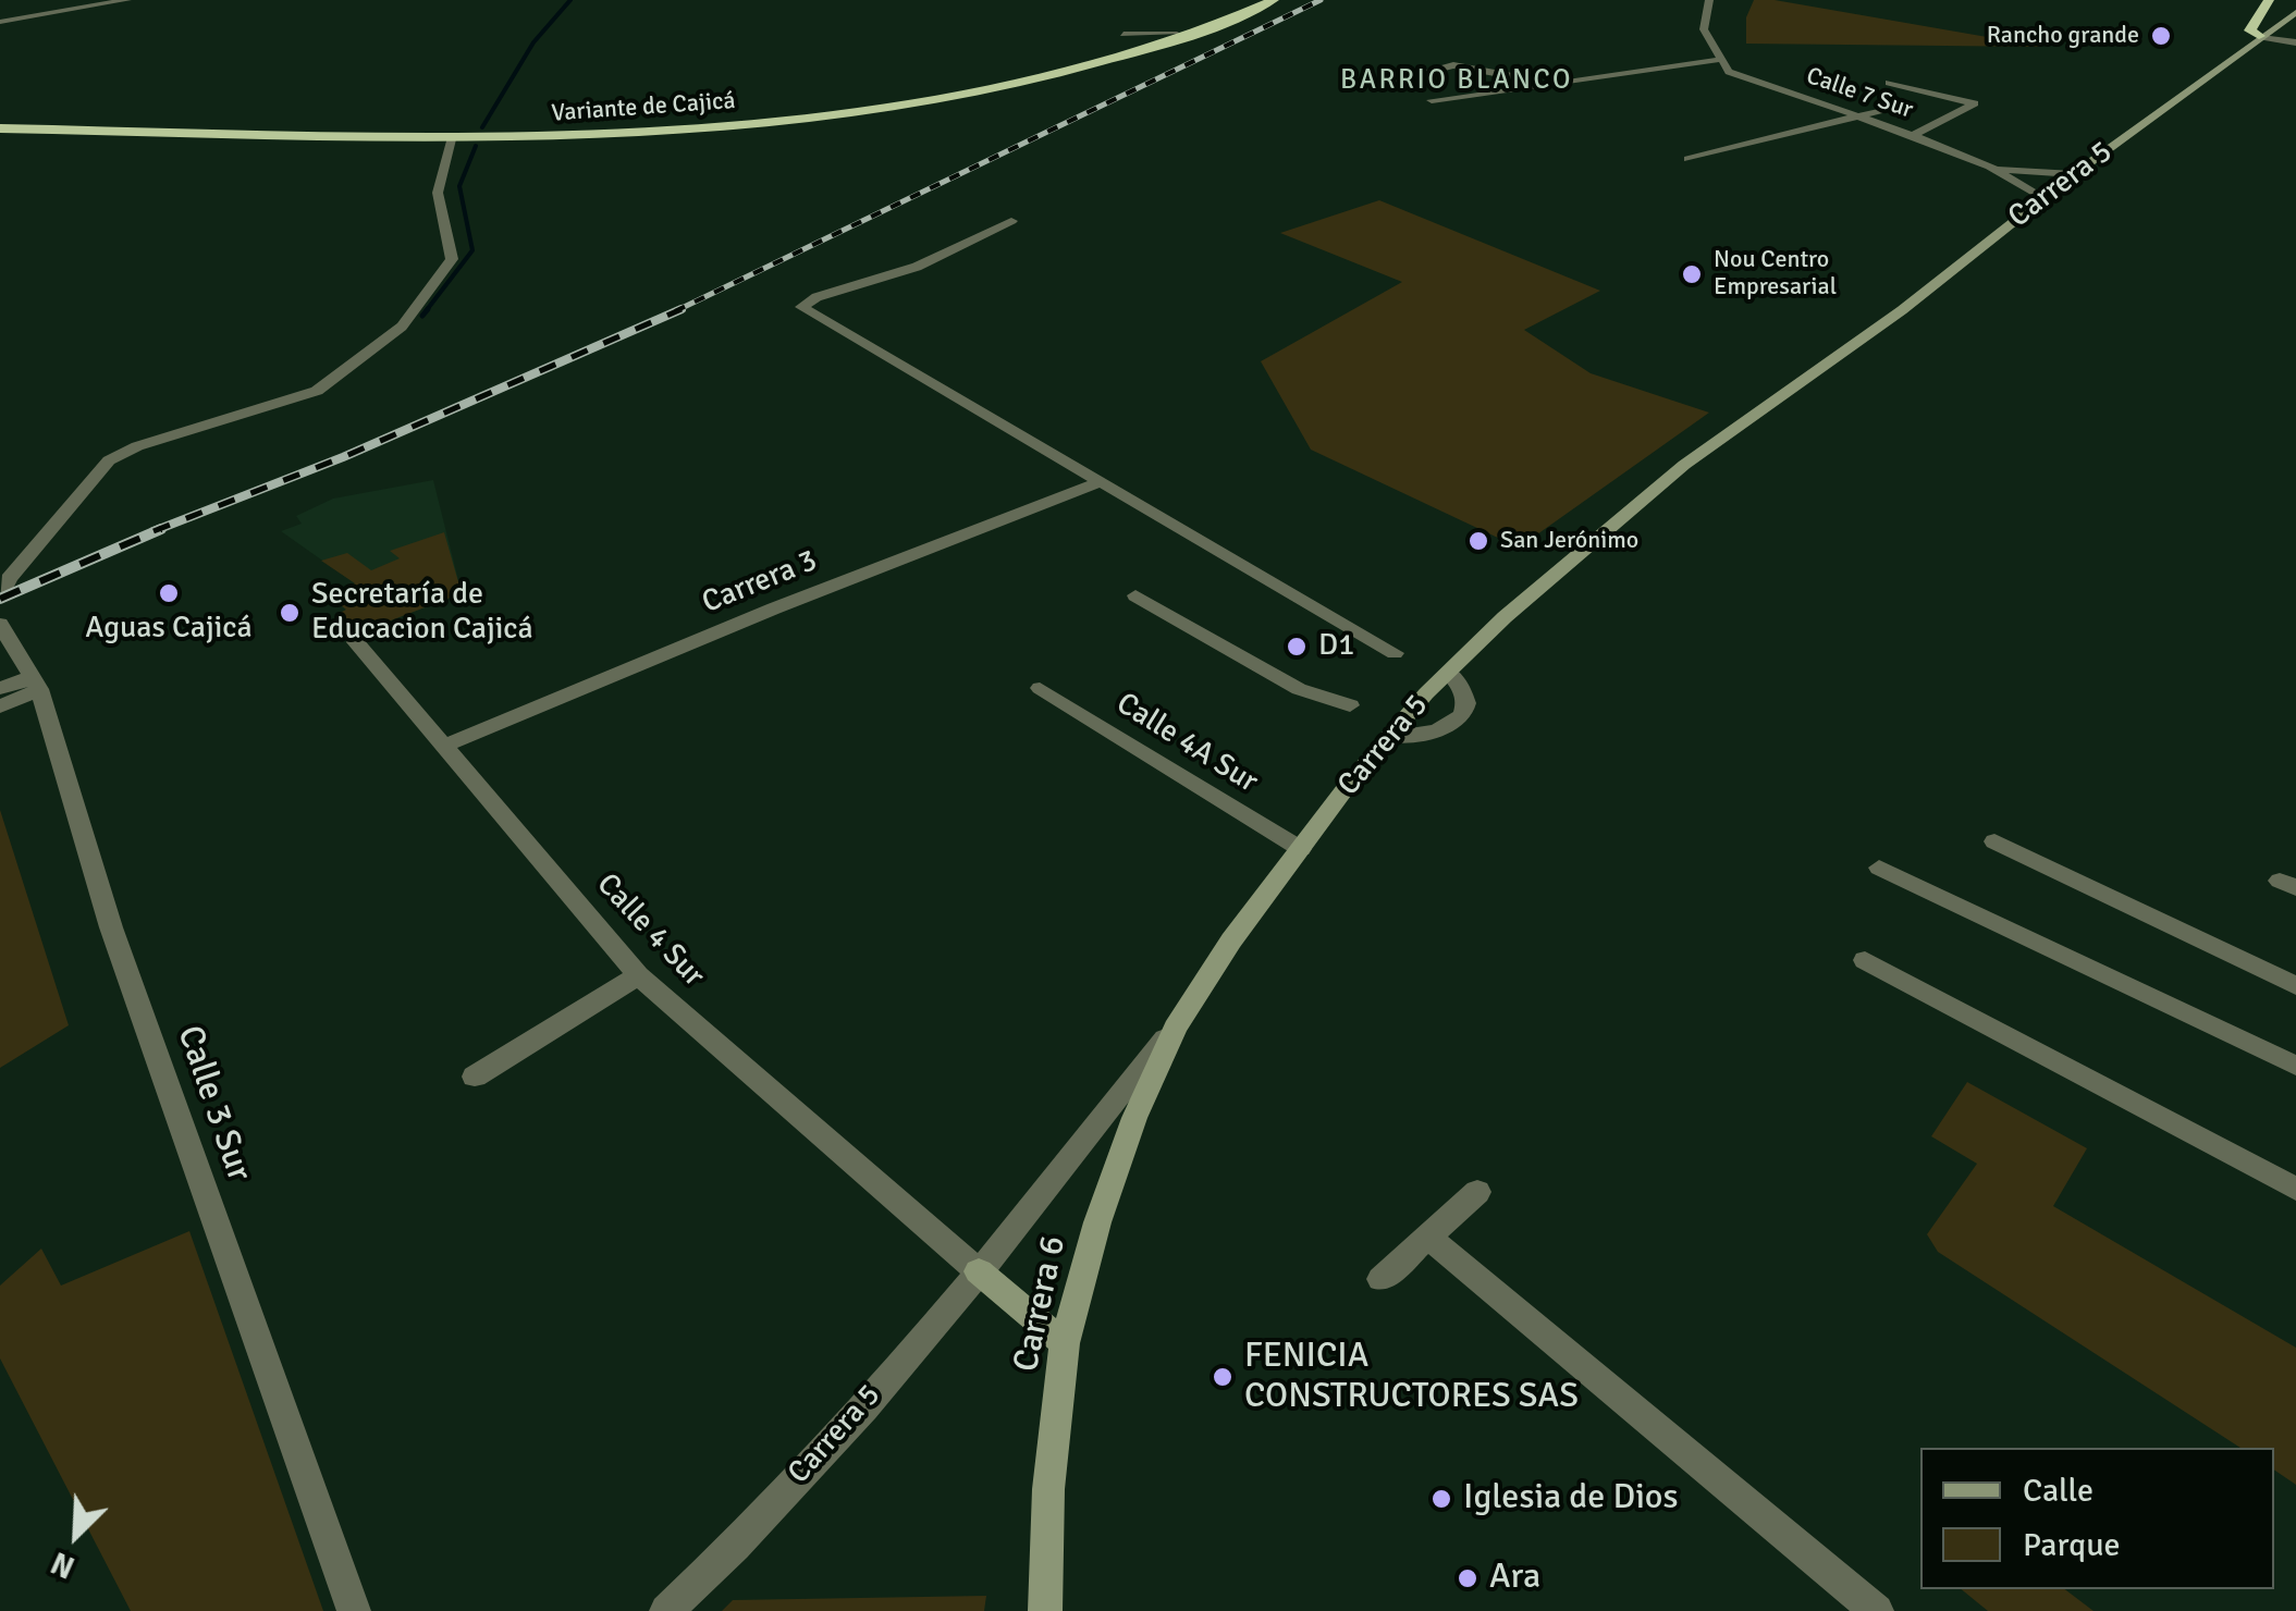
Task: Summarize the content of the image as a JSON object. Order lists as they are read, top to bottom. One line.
{"streets":{"highway":["Variante de Cajicá"],"main road":["Carrera 5","Carrera 6"],"street":["Calle 7 Sur","Carrera 3","Calle 4A Sur","Calle 4 Sur","Calle 3 Sur"]},"crossings":[["Carrera 5","Calle 4A Sur"],["Carrera 5","Calle 4 Sur"],["Carrera 5","Carrera 6"],["Carrera 3","Calle 4 Sur"]],"districts":["BARRIO BLANCO"],"places":["Rancho grande","Nou Centro Empresarial","San Jerónimo","Aguas Cajicá","Secretaría de Educacion Cajicá","D1","FENICIA CONSTRUCTORES SAS","Iglesia de Dios","Ara"],"legend":["Calle","Parque"],"north":"bottom left"}
